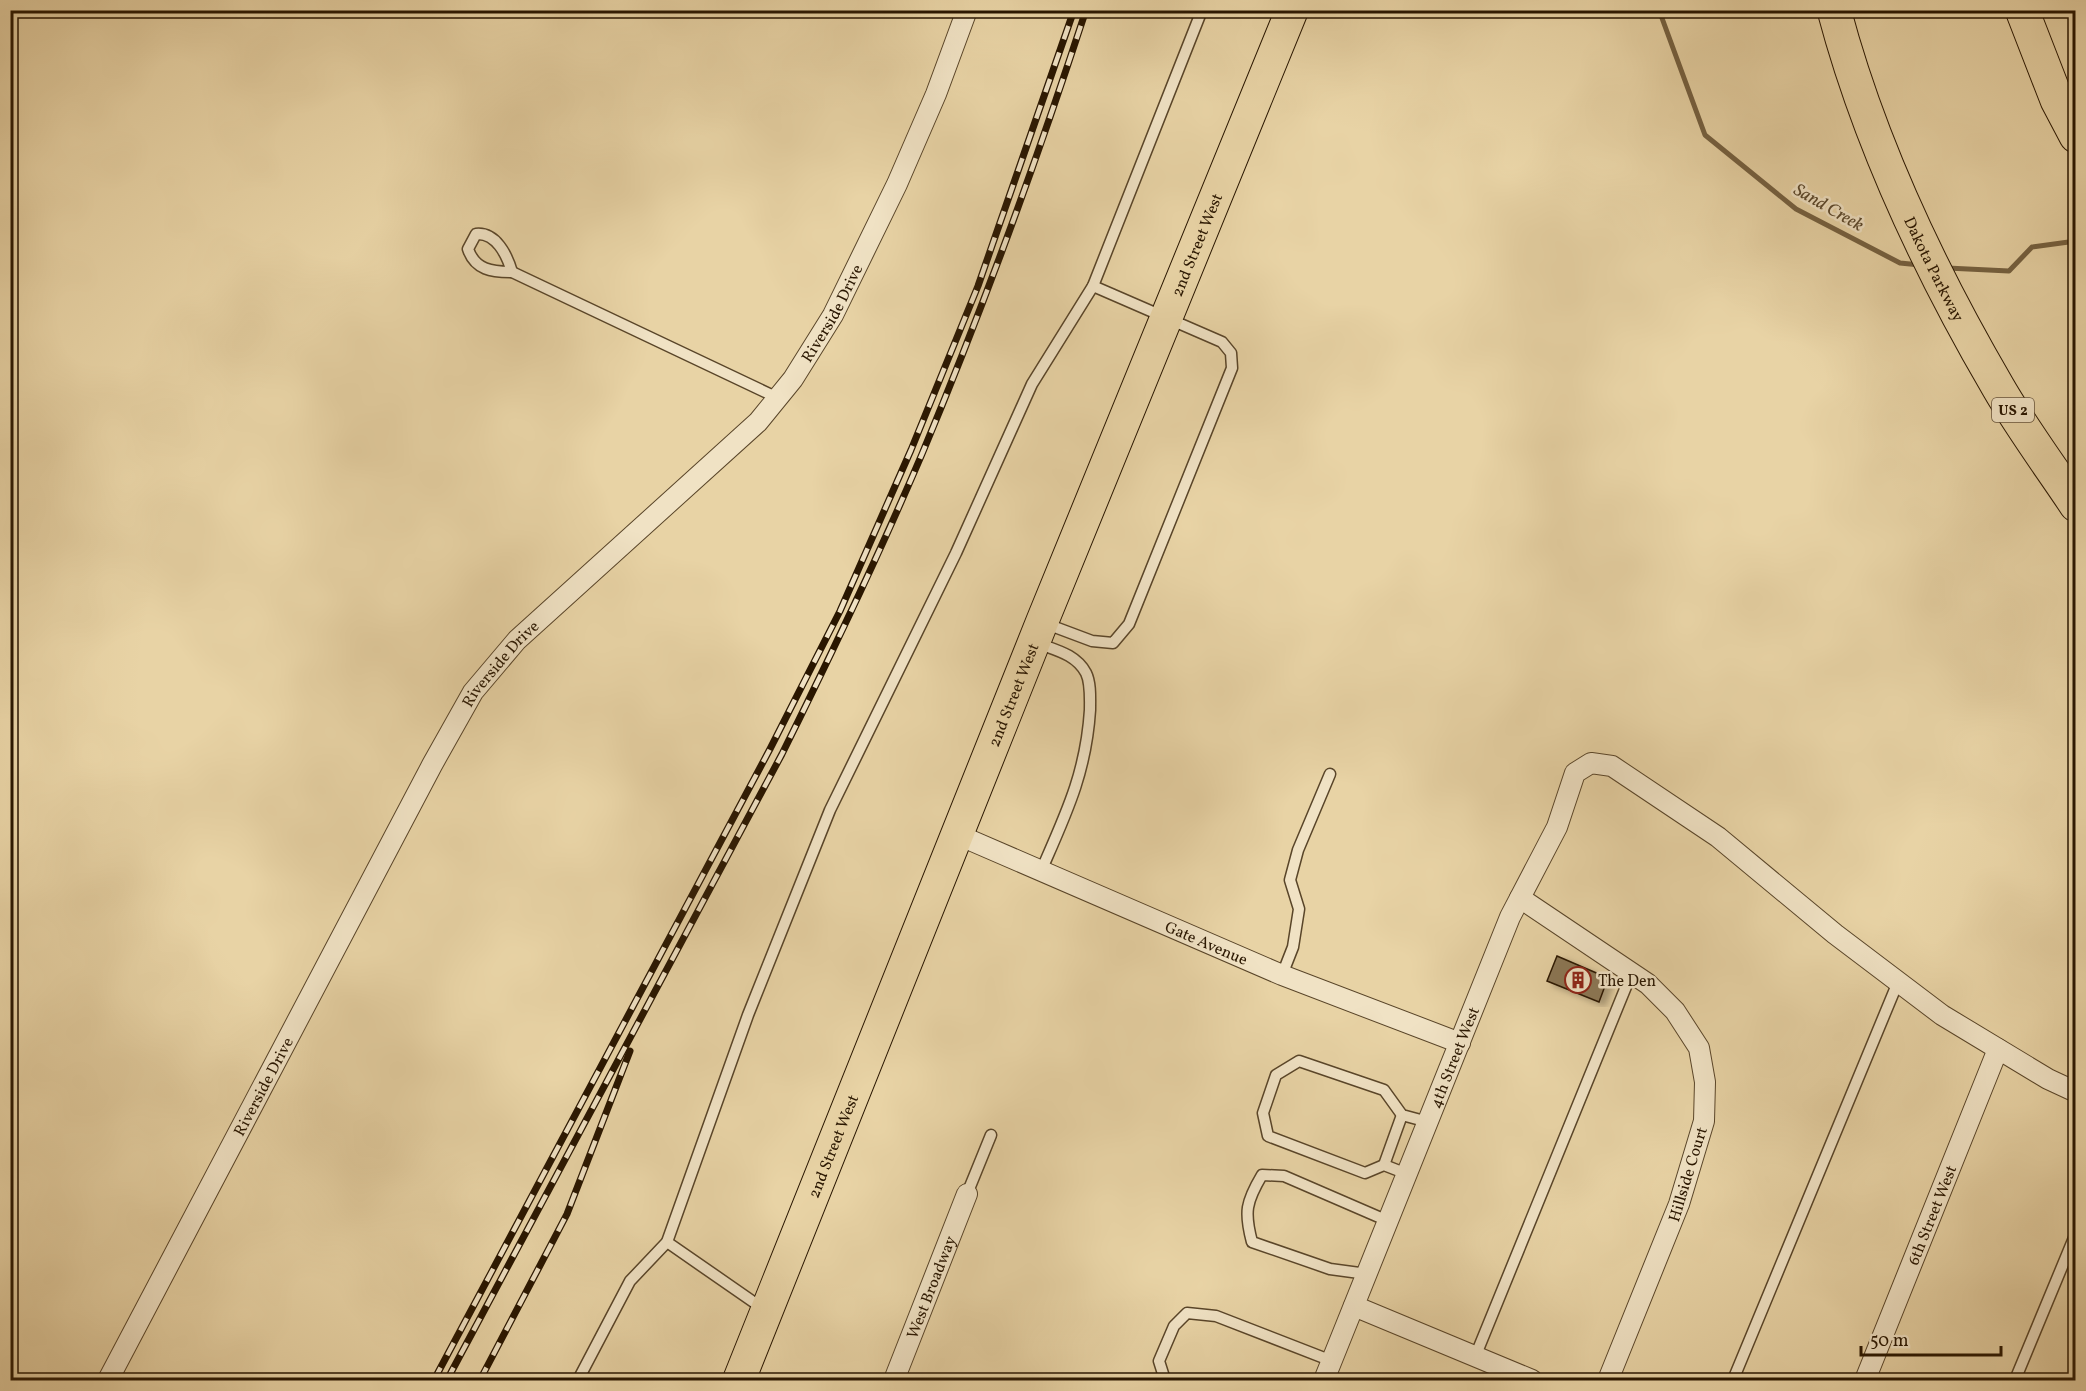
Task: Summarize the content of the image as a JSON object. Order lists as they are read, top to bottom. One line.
{"streets":{"highway":["Dakota Parkway","US 2"],"main road":["2nd Street West"],"street":["Riverside Drive","Gate Avenue","4th Street West","Hillside Court","6th Street West","West Broadway"]},"crossings":[["2nd Street West","Gate Avenue"],["Gate Avenue","4th Street West"],["4th Street West","Hillside Court"]],"water":["Sand Creek"],"places":{"building":["The Den"]},"scale_bar":"50 m"}
